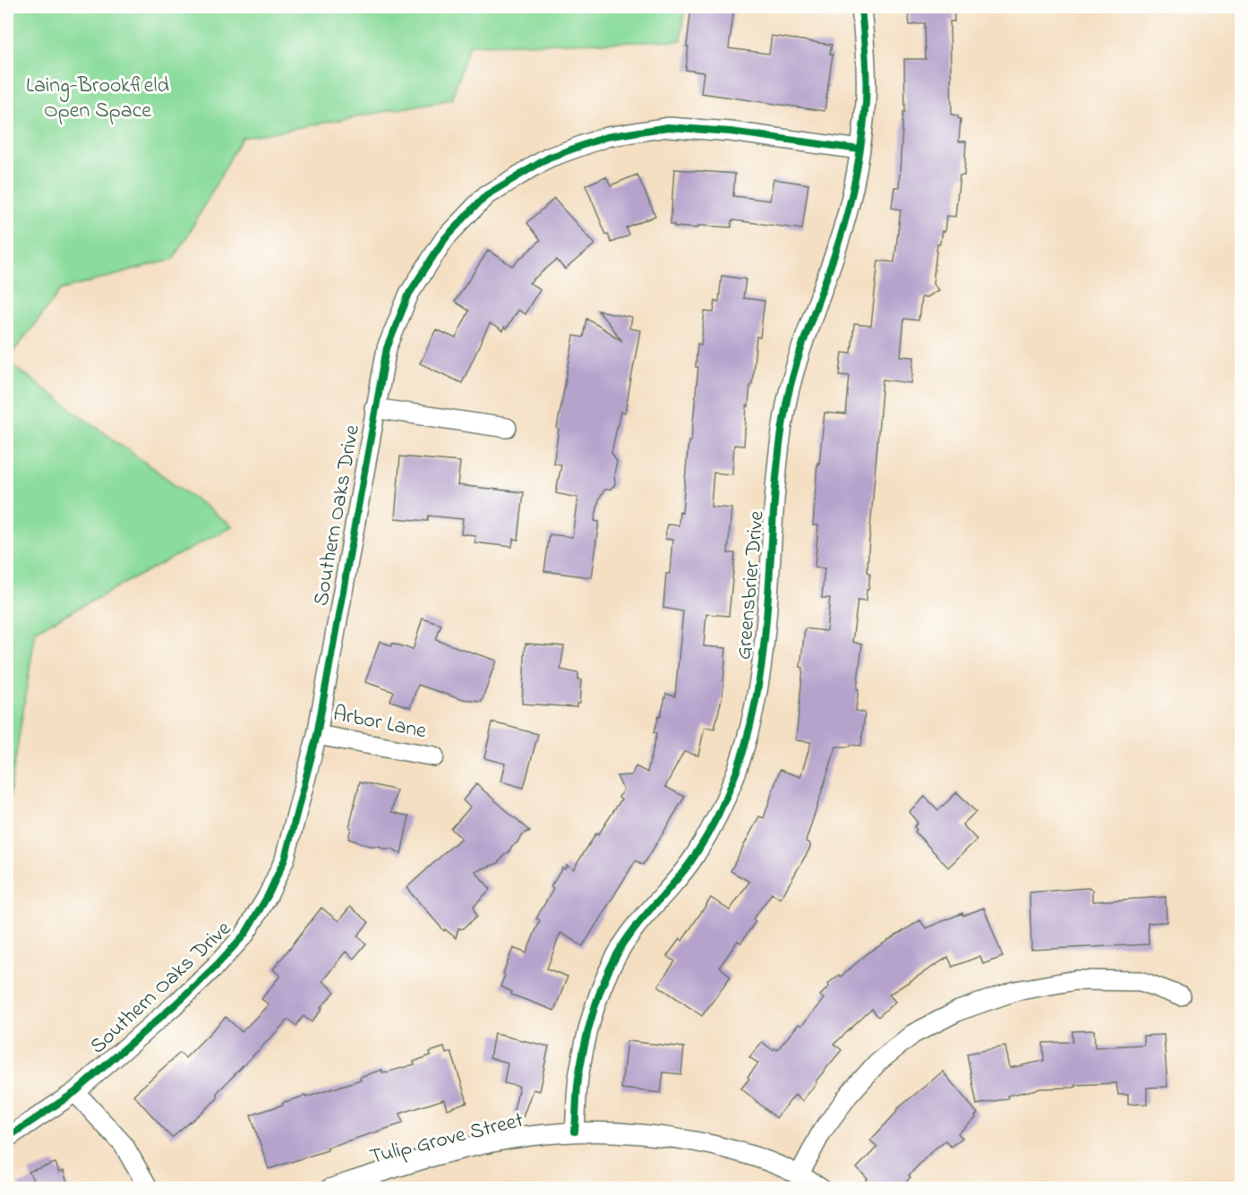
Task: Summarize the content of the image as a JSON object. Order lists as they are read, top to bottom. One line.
{"streets":{"street":["Southern Oaks Drive","Greensbrier Drive","Arbor Lane","Tulip Grove Street"]},"crossings":[["Southern Oaks Drive","Greensbrier Drive"],["Southern Oaks Drive","Arbor Lane"],["Greensbrier Drive","Tulip Grove Street"]],"parks":["Laing-Brookfield Open Space"]}
